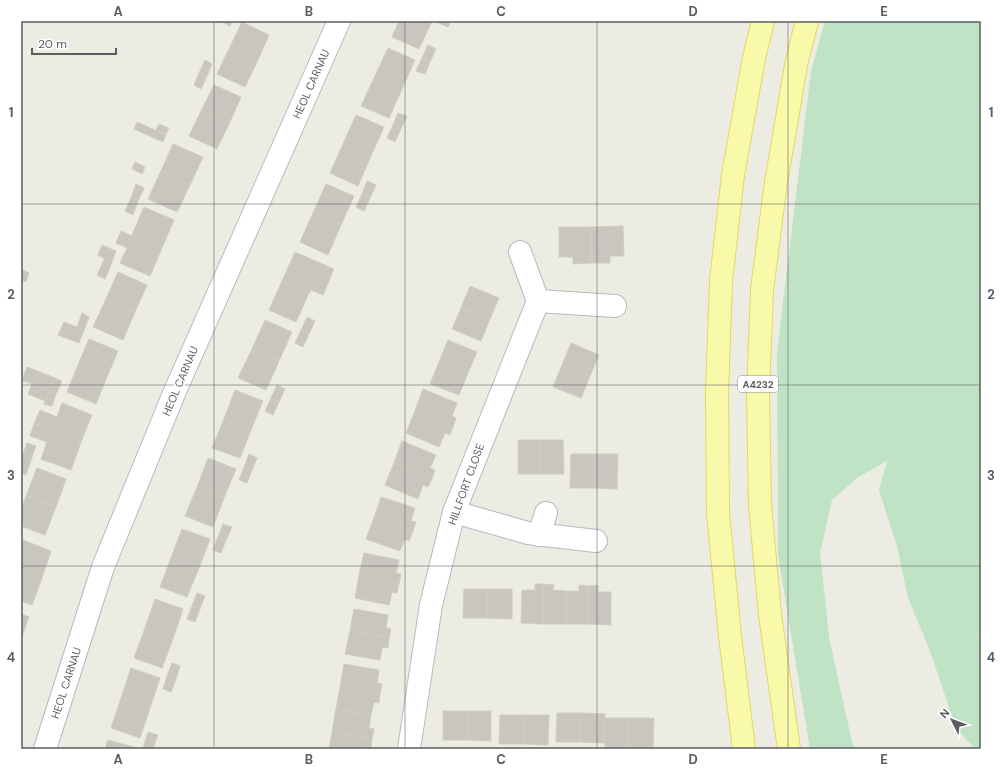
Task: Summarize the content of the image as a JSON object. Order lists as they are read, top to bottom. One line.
{"streets":{"main road":["A4232"],"street":["HEOL CARNAU","HILLFORT CLOSE"]},"scale_bar":"20 m","north":"top left","grid":{"columns":["A","B","C","D","E"],"rows":["1","2","3","4"]}}
